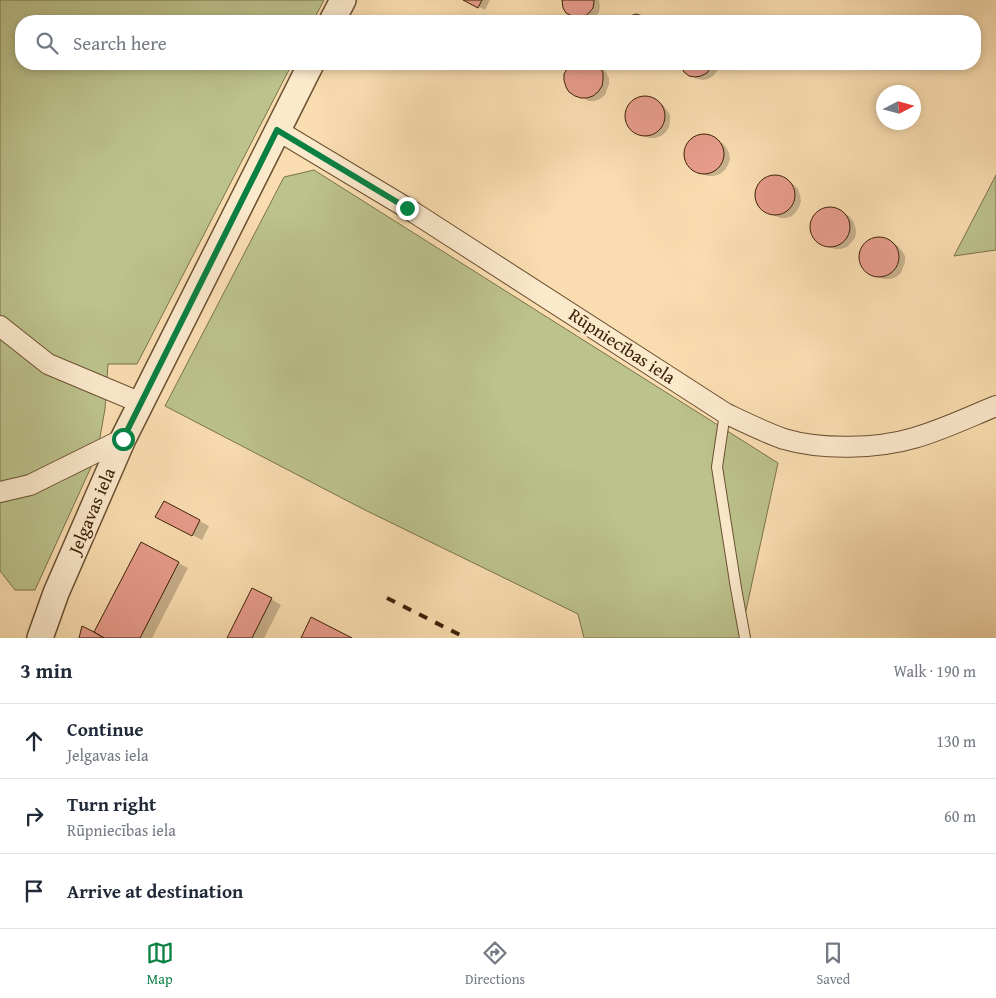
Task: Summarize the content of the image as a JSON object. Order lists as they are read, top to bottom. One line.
{"streets":{"street":["Rūpniecības iela","Jelgavas iela"]},"crossings":[["Rūpniecības iela","Jelgavas iela"]],"north":"right","page":{"search":"Search here","heading":["3 min","Walk · 190 m"],"list":[["Continue","Jelgavas iela","130 m"],["Turn right","Rūpniecības iela","60 m"],"Arrive at destination"],"nav":["Map","Directions","Saved"]}}
